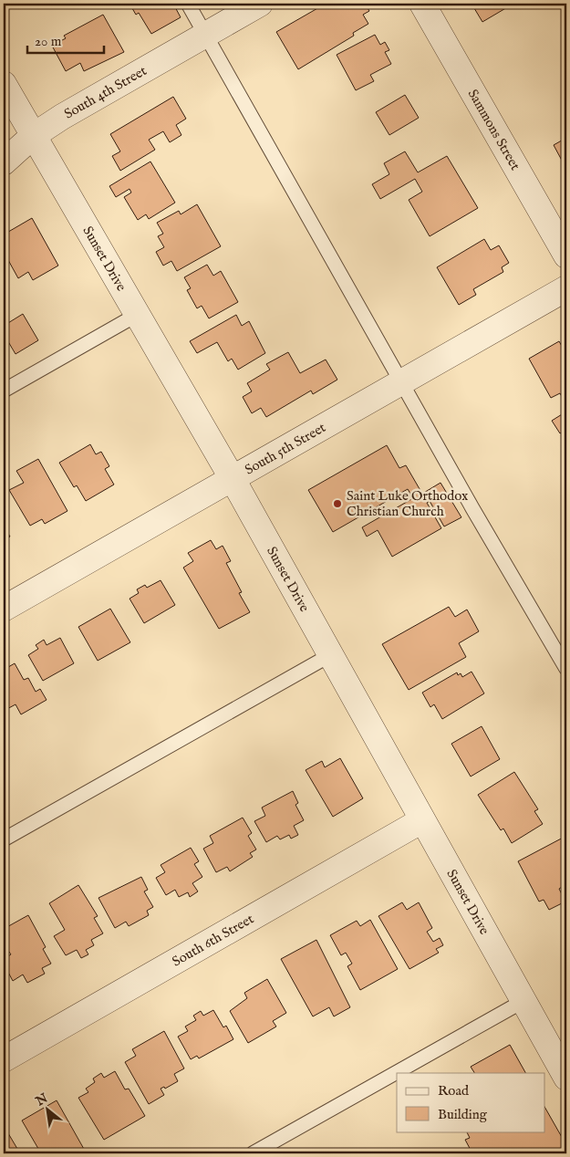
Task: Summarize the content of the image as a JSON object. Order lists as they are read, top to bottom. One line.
{"streets":{"street":["South 4th Street","Sammons Street","Sunset Drive","South 5th Street","South 6th Street"]},"crossings":[["South 4th Street","Sunset Drive"],["Sunset Drive","South 5th Street"],["Sunset Drive","South 6th Street"]],"places":["Saint Luke Orthodox Christian Church"],"legend":["Road","Building"],"scale_bar":"20 m","north":"top left"}
